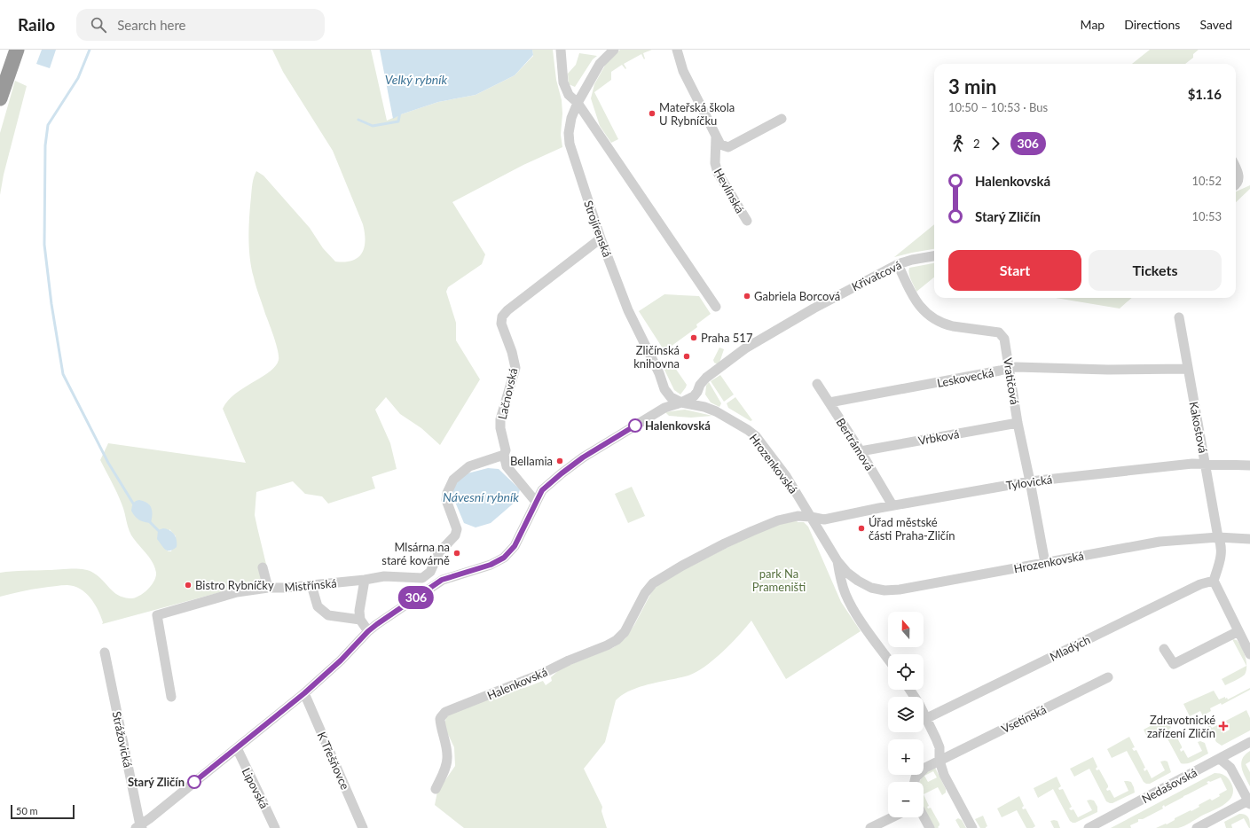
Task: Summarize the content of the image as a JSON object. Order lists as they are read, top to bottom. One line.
{"streets":{"street":["Hevlínská","Strojírenská","Křivatcová","Leskovecká","Vratičová","Lačnovská","Kakostová","Vrbková","Bertrámová","Hrozenkovská","Tylovická","Mistřínská","Mladých","Halenkovská","Vsetínská","Strážovická","K Třešňovce","Nedašovská","Lipovská"]},"crossings":[["Strojírenská","Křivatcová"],["Strojírenská","Lačnovská"],["Strojírenská","Hrozenkovská"],["Křivatcová","Vratičová"],["Křivatcová","Hrozenkovská"],["Leskovecká","Vratičová"],["Leskovecká","Kakostová"],["Leskovecká","Bertrámová"],["Vratičová","Vrbková"],["Vratičová","Hrozenkovská"],["Vratičová","Tylovická"],["Lačnovská","Hrozenkovská"],["Kakostová","Hrozenkovská"],["Kakostová","Tylovická"],["Vrbková","Bertrámová"],["Bertrámová","Tylovická"],["Hrozenkovská","Tylovická"],["Hrozenkovská","Halenkovská"],["Hrozenkovská","Strážovická"],["Hrozenkovská","K Třešňovce"],["Hrozenkovská","Lipovská"],["Tylovická","Halenkovská"]],"water":["Velký rybník","Návesní rybník"],"parks":["park Na Prameništi"],"places":{"other":["Mateřská škola U Rybníčku","Gabriela Borcová","Praha 517","Zličínská knihovna","Halenkovská","Bellamia","Úřad městské části Praha-Zličín","Mlsárna na staré kovárně","Bistro Rybníčky","Starý Zličín"],"health":["Zdravotnické zařízení Zličín"]},"lines":["bus line 306"],"scale_bar":"50 m","north":"top","page":{"header":"Railo","search":"Search here","nav":["Map","Directions","Saved"],"on_map":"306","heading":["3 min","10:50 – 10:53 · Bus","$1.16"],"legs":["2","306"],"list":[{"name":"Halenkovská","value":"10:52"},{"name":"Starý Zličín","value":"10:53"}],"buttons":["Start","Tickets"],"map_buttons":["+","−"],"scale":"50 m"}}
